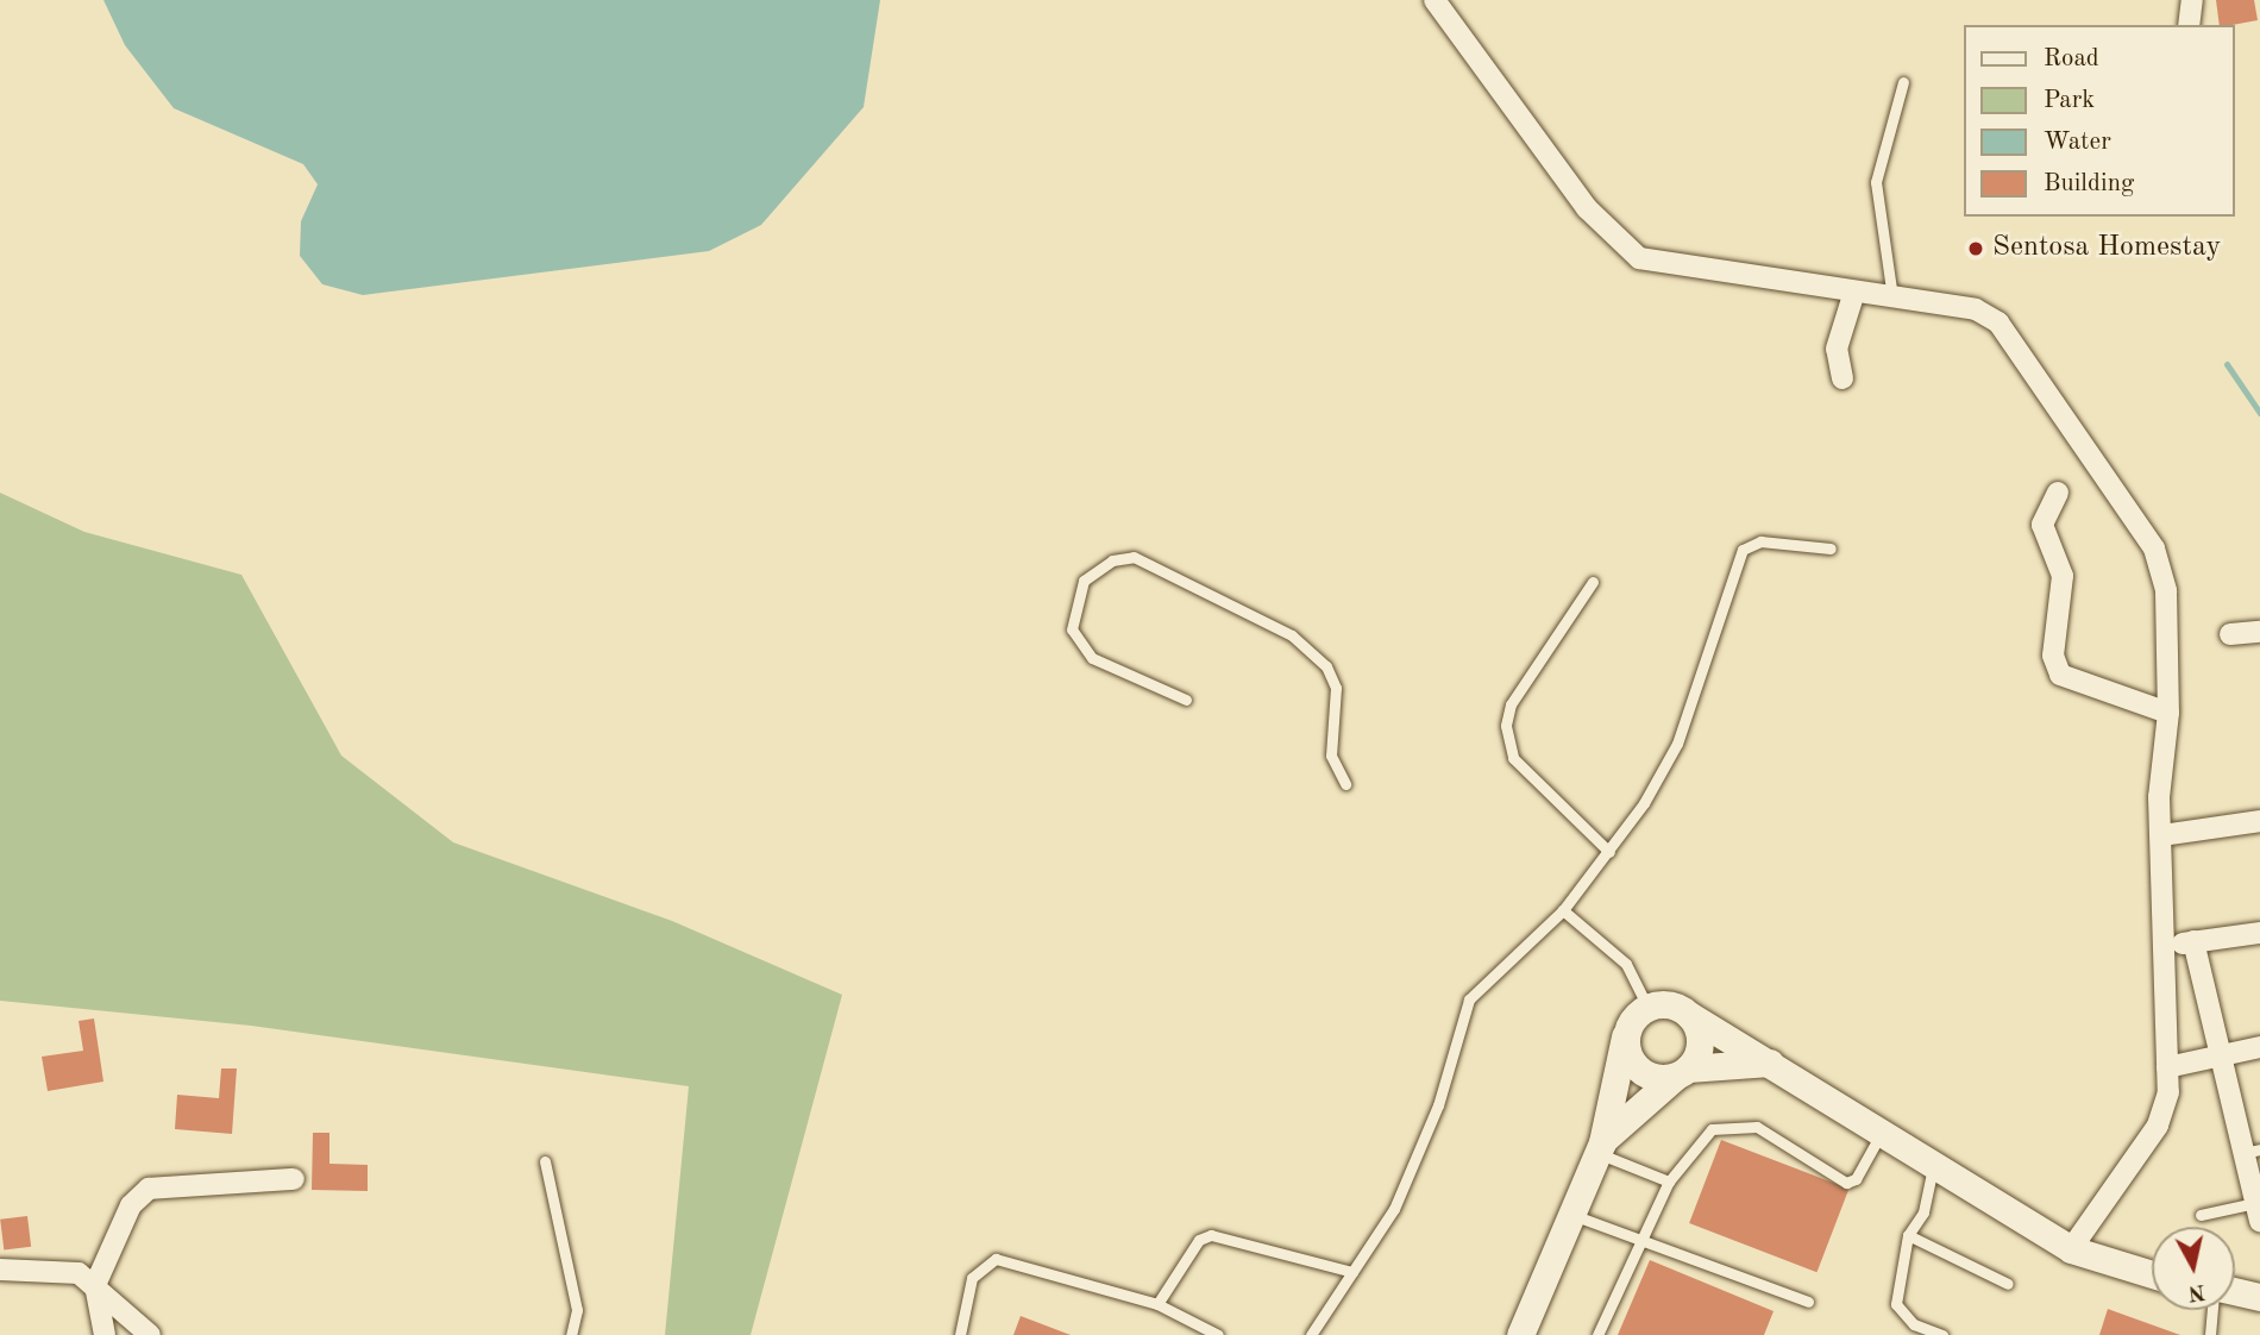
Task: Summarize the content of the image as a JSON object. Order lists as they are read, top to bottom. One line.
{"places":["Sentosa Homestay"],"legend":["Road","Park","Water","Building"],"north":"bottom"}
